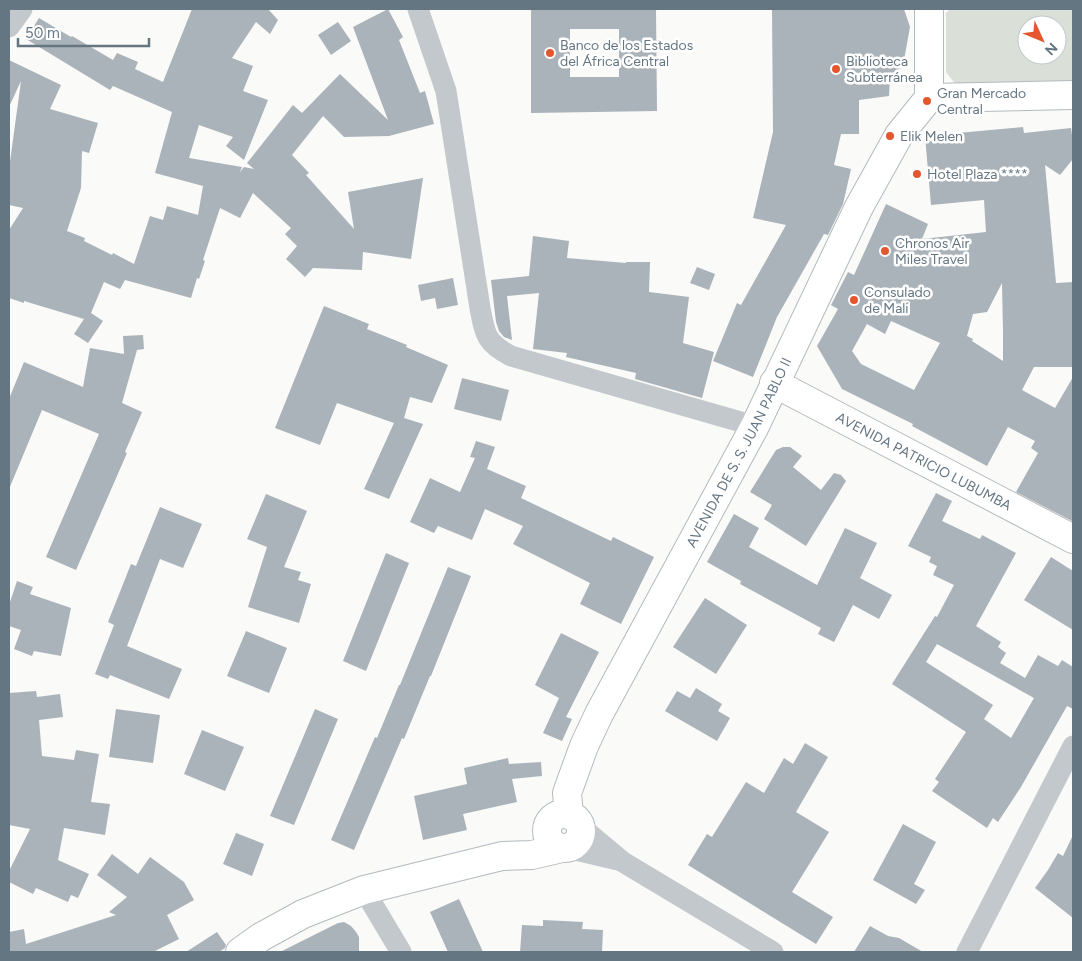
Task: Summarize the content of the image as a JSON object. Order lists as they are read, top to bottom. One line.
{"streets":{"street":["AVENIDA DE S. S. JUAN PABLO II","AVENIDA PATRICIO LUBUMBA"]},"crossings":[["AVENIDA DE S. S. JUAN PABLO II","AVENIDA PATRICIO LUBUMBA"]],"places":["Banco de los Estados del África Central","Biblioteca Subterránea","Gran Mercado Central","Elik Melen","Hotel Plaza ****","Chronos Air Miles Travel","Consulado de Mali"],"scale_bar":"50 m","north":"bottom right"}
